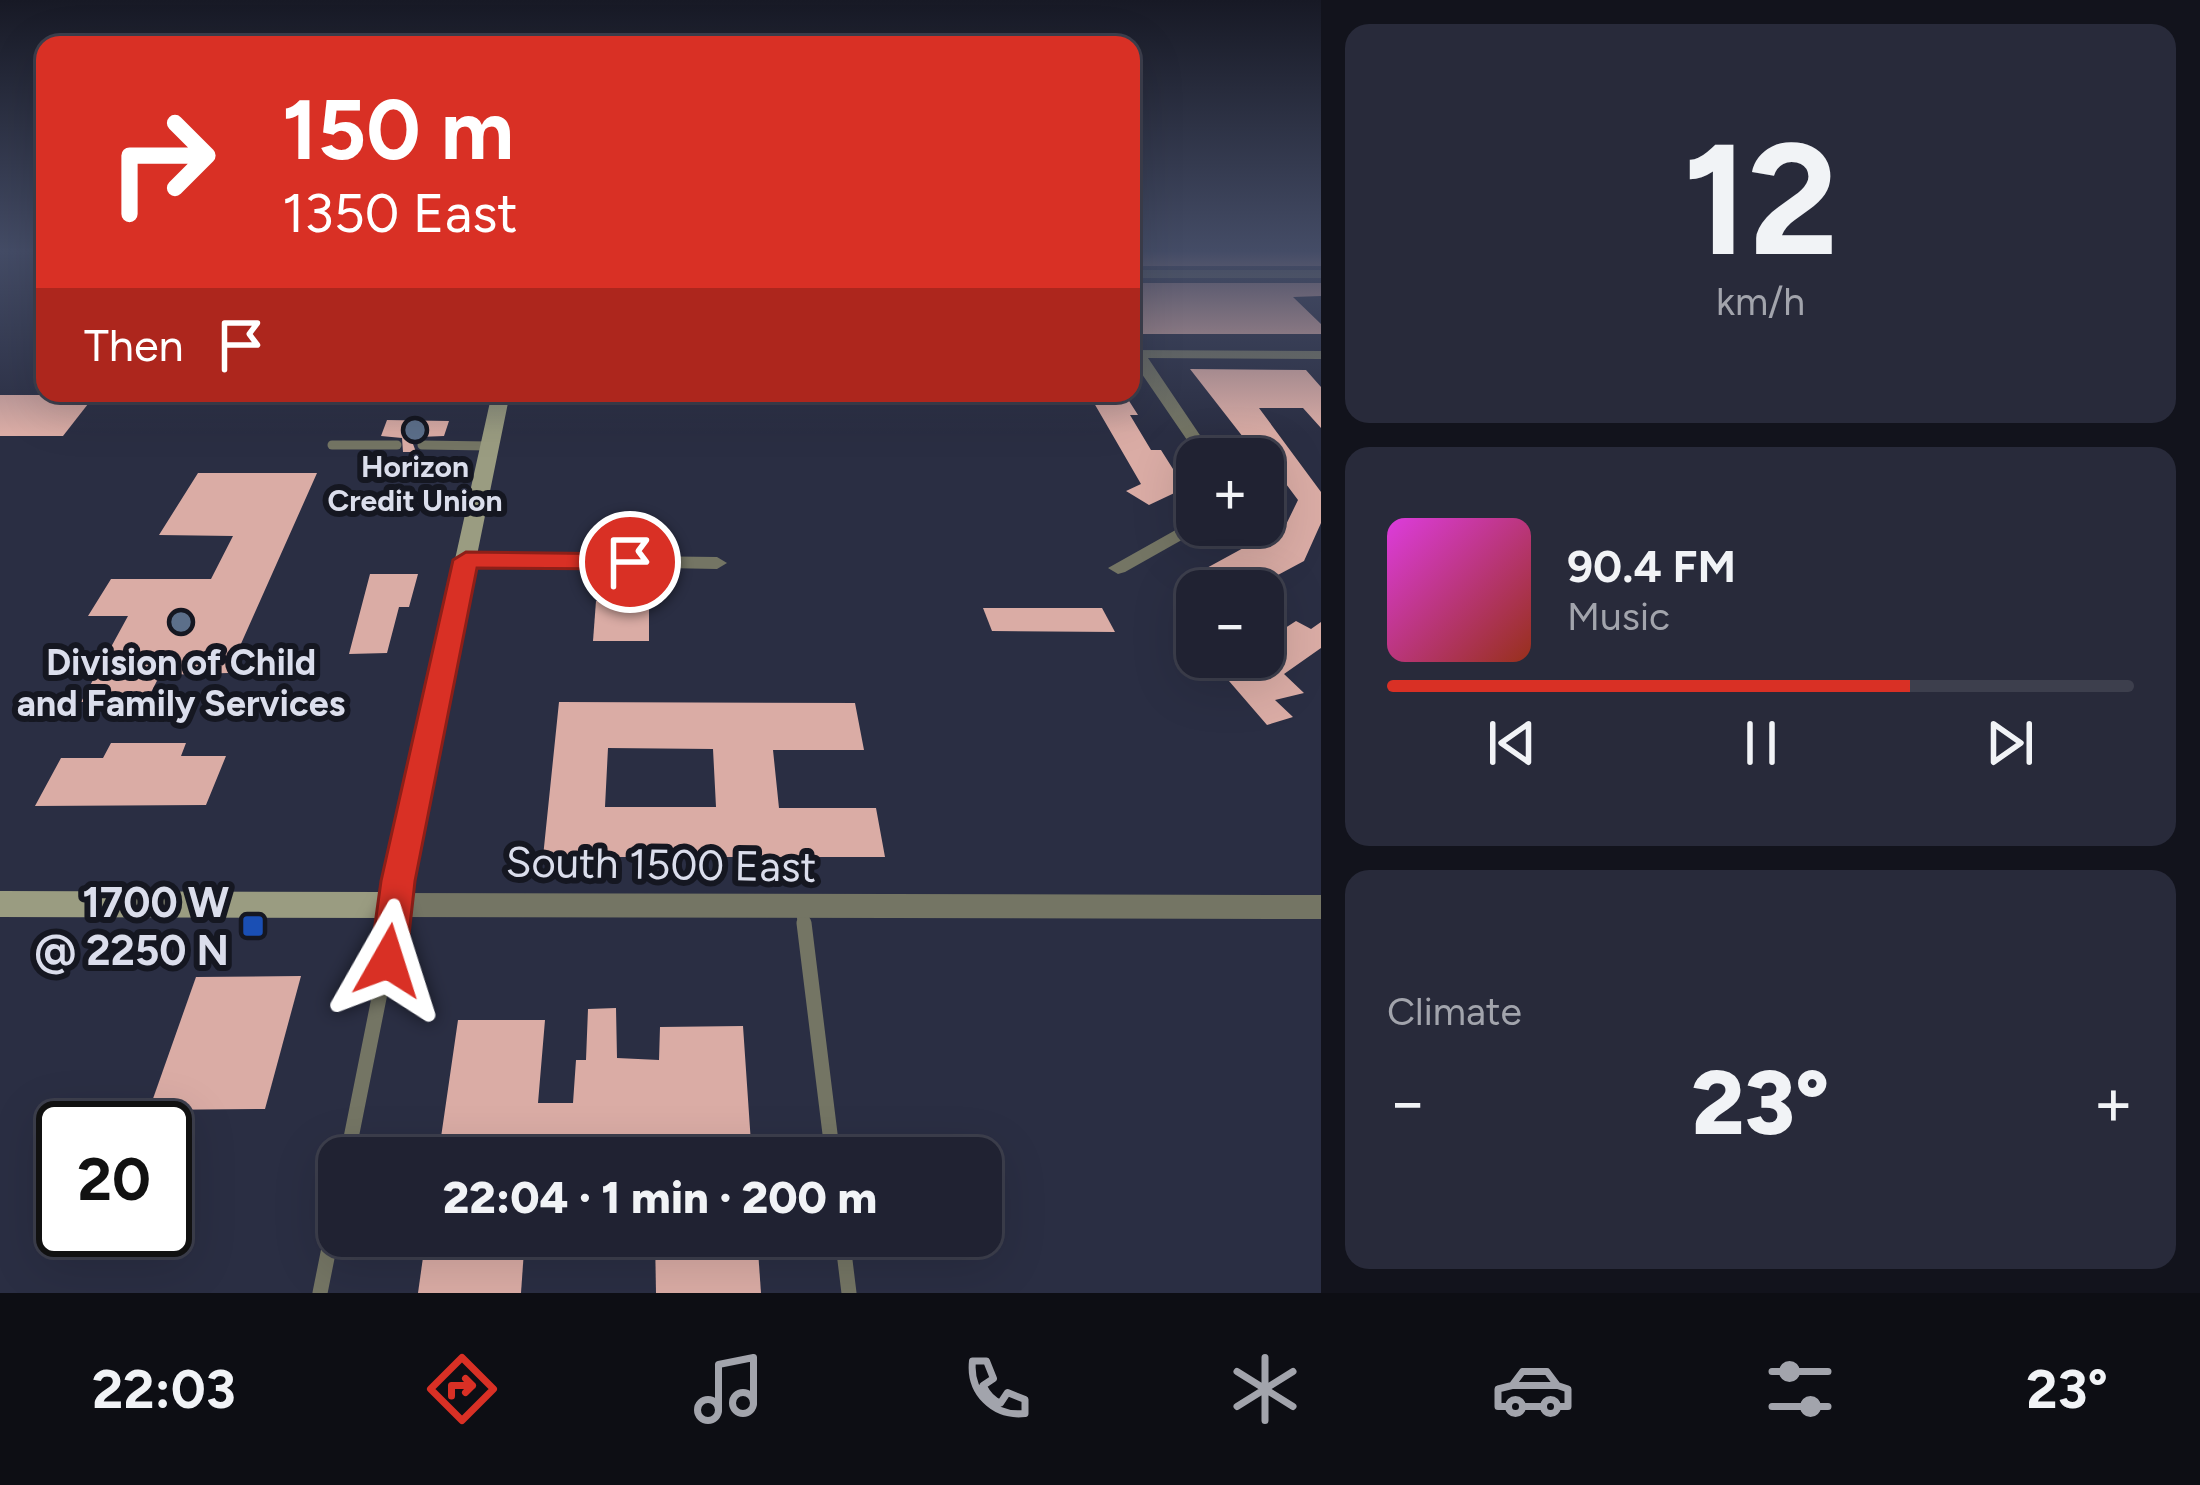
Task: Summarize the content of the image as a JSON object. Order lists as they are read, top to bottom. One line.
{"streets":{"street":["South 1500 East"]},"places":{"other":["Horizon Credit Union","Division of Child and Family Services"],"transit":["1700 W @ 2250 N"]},"page":{"tile":[["12","km/h"],"Climate"],"turn":["150 m","1350 East"],"then":"Then","map_buttons":["+","−"],"song":["90.4 FM","Music"],"heat":["−","23°","+"],"limit":"20","trip":"22:04 · 1 min · 200 m","tabs":["22:03","23°"]}}
